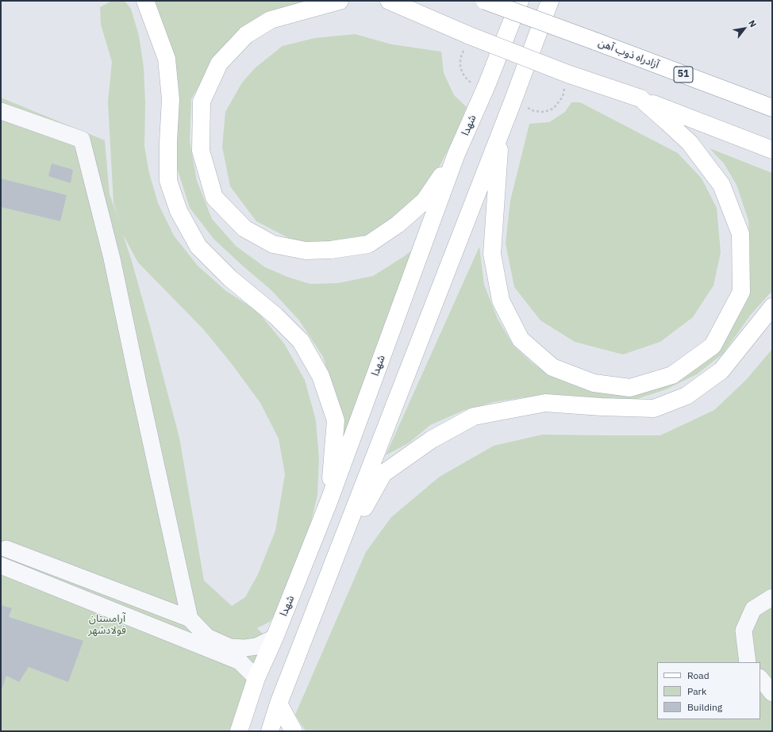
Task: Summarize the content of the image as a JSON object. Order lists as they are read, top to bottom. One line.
{"streets":{"main road":["آزادراه ذوب آهن","51","شهدا"]},"parks":["آرامستان فولادشهر"],"legend":["Road","Park","Building"],"north":"top right"}
